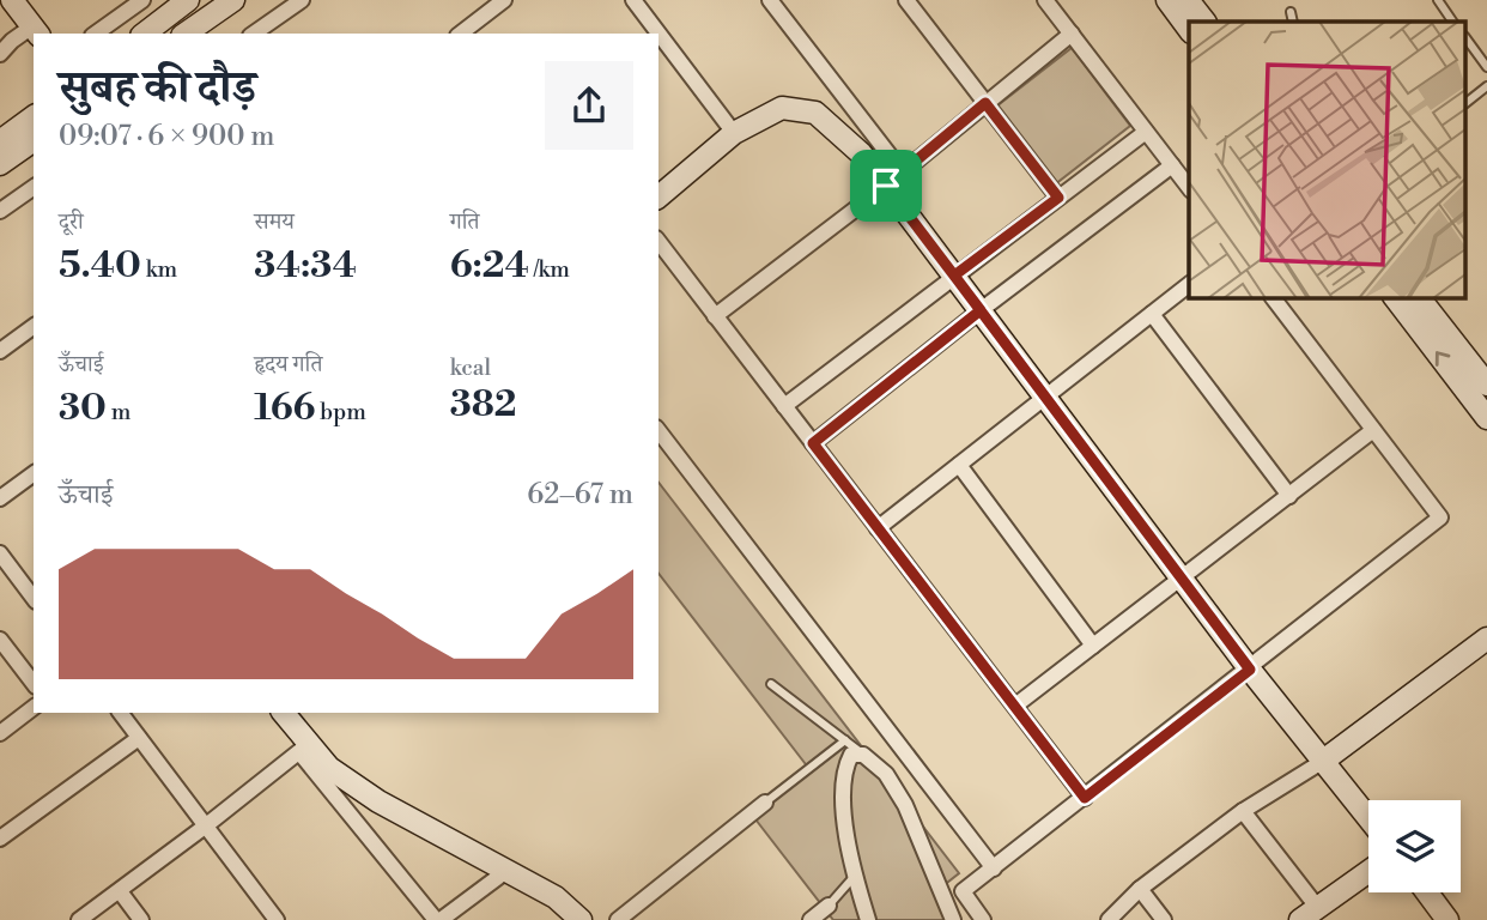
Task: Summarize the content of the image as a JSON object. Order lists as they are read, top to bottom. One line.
{"page":{"heading":["सुबह की दौड़","09:07 · 6 × 900 m"],"stats":[["दूरी","5.40 km"],["समय","34:34"],["गति","6:24 /km"],["ऊँचाई","30 m"],["हृदय गति","166 bpm"],["kcal","382"]],"chart":["ऊँचाई","62–67 m"]}}
